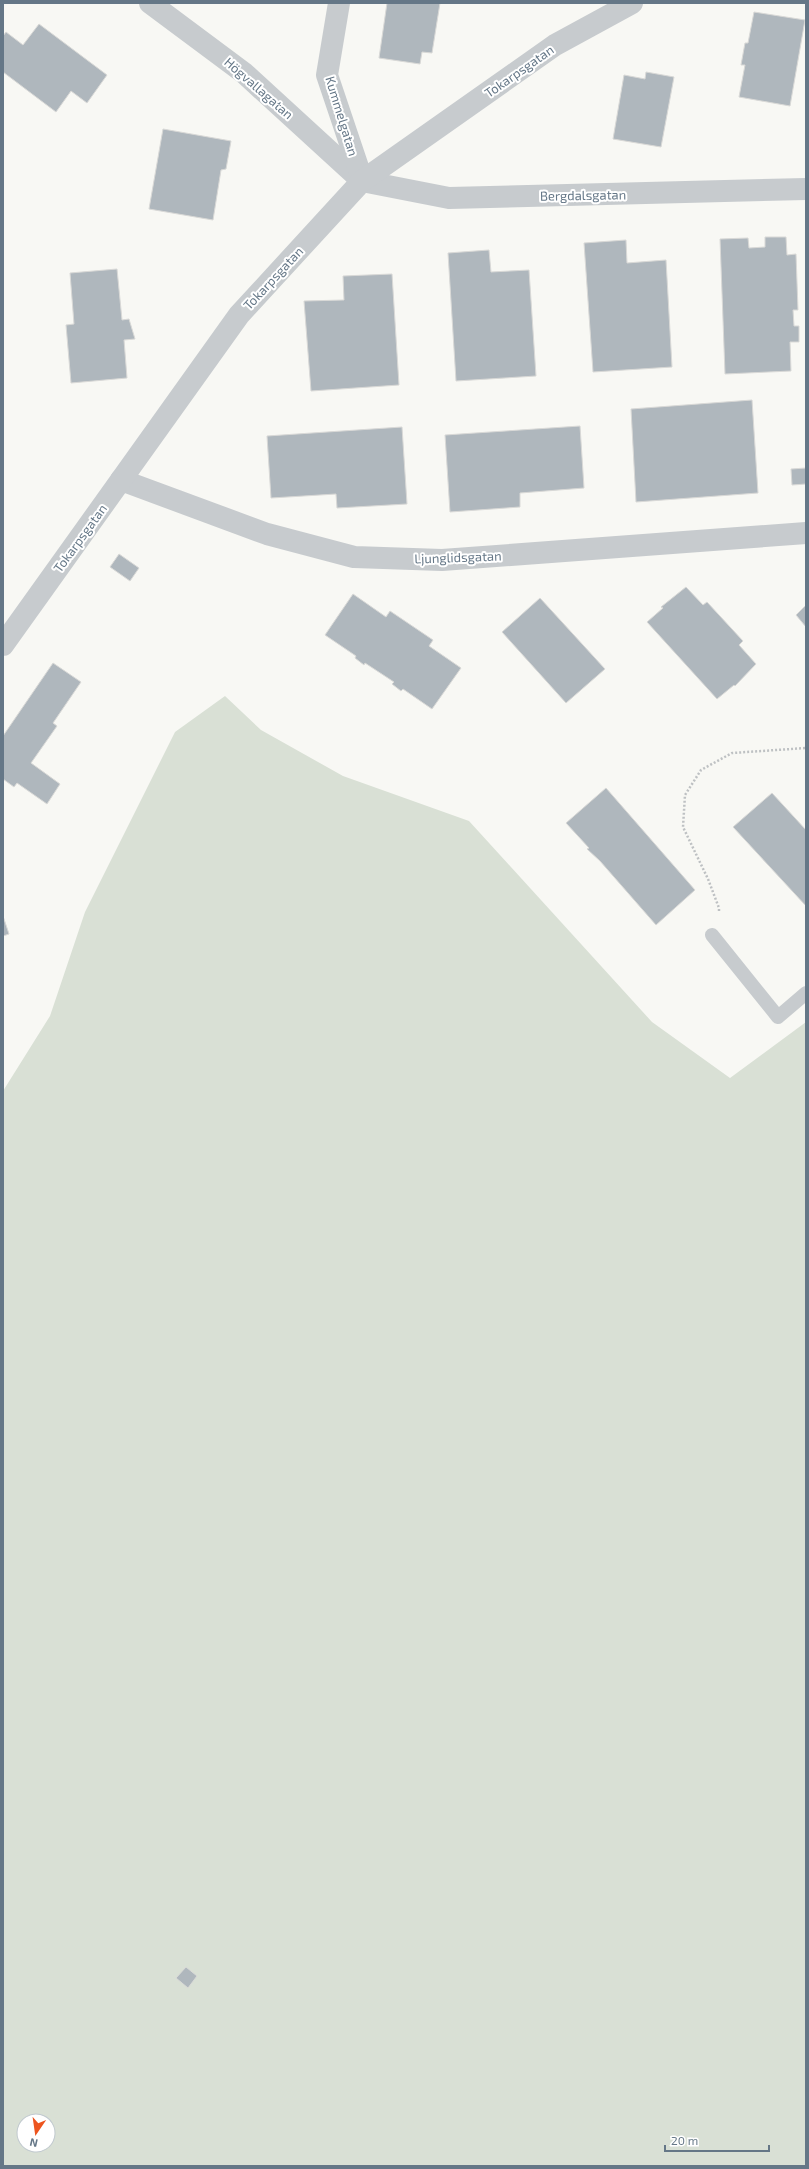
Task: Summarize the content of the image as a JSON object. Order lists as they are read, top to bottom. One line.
{"streets":{"street":["Tokarpsgatan","Högvallagatan","Kummelgatan","Bergdalsgatan","Ljunglidsgatan"]},"crossings":[["Tokarpsgatan","Högvallagatan"],["Tokarpsgatan","Kummelgatan"],["Tokarpsgatan","Bergdalsgatan"],["Tokarpsgatan","Ljunglidsgatan"],["Högvallagatan","Kummelgatan"],["Högvallagatan","Bergdalsgatan"],["Kummelgatan","Bergdalsgatan"]],"scale_bar":"20 m","north":"bottom"}
